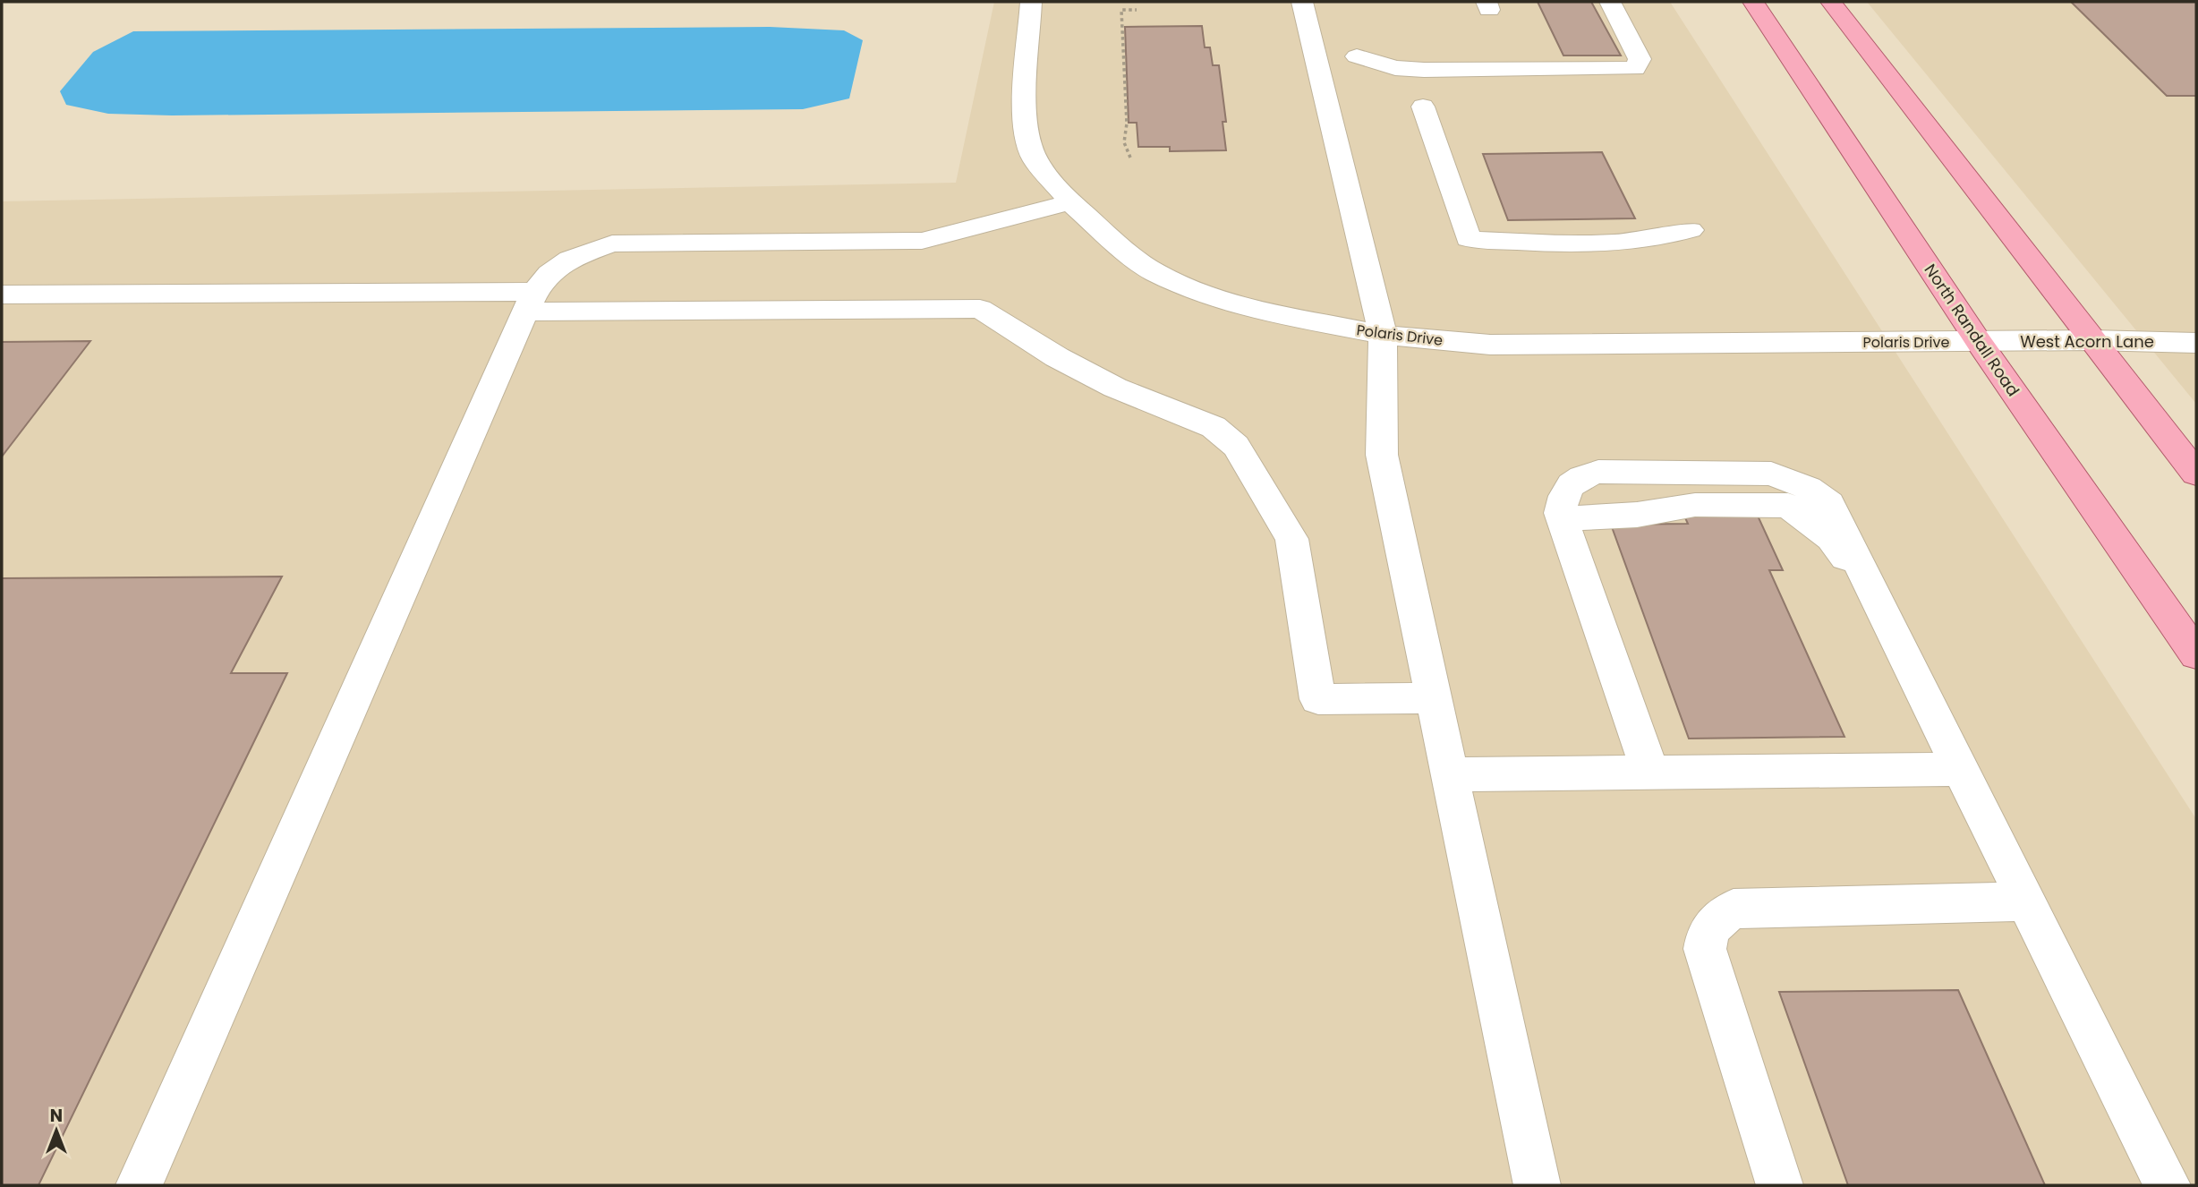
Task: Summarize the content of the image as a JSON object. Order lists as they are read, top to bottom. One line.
{"streets":{"main road":["North Randall Road"],"street":["Polaris Drive","West Acorn Lane"]},"crossings":[["North Randall Road","Polaris Drive"],["North Randall Road","West Acorn Lane"],["Polaris Drive","West Acorn Lane"]],"north":"top"}
